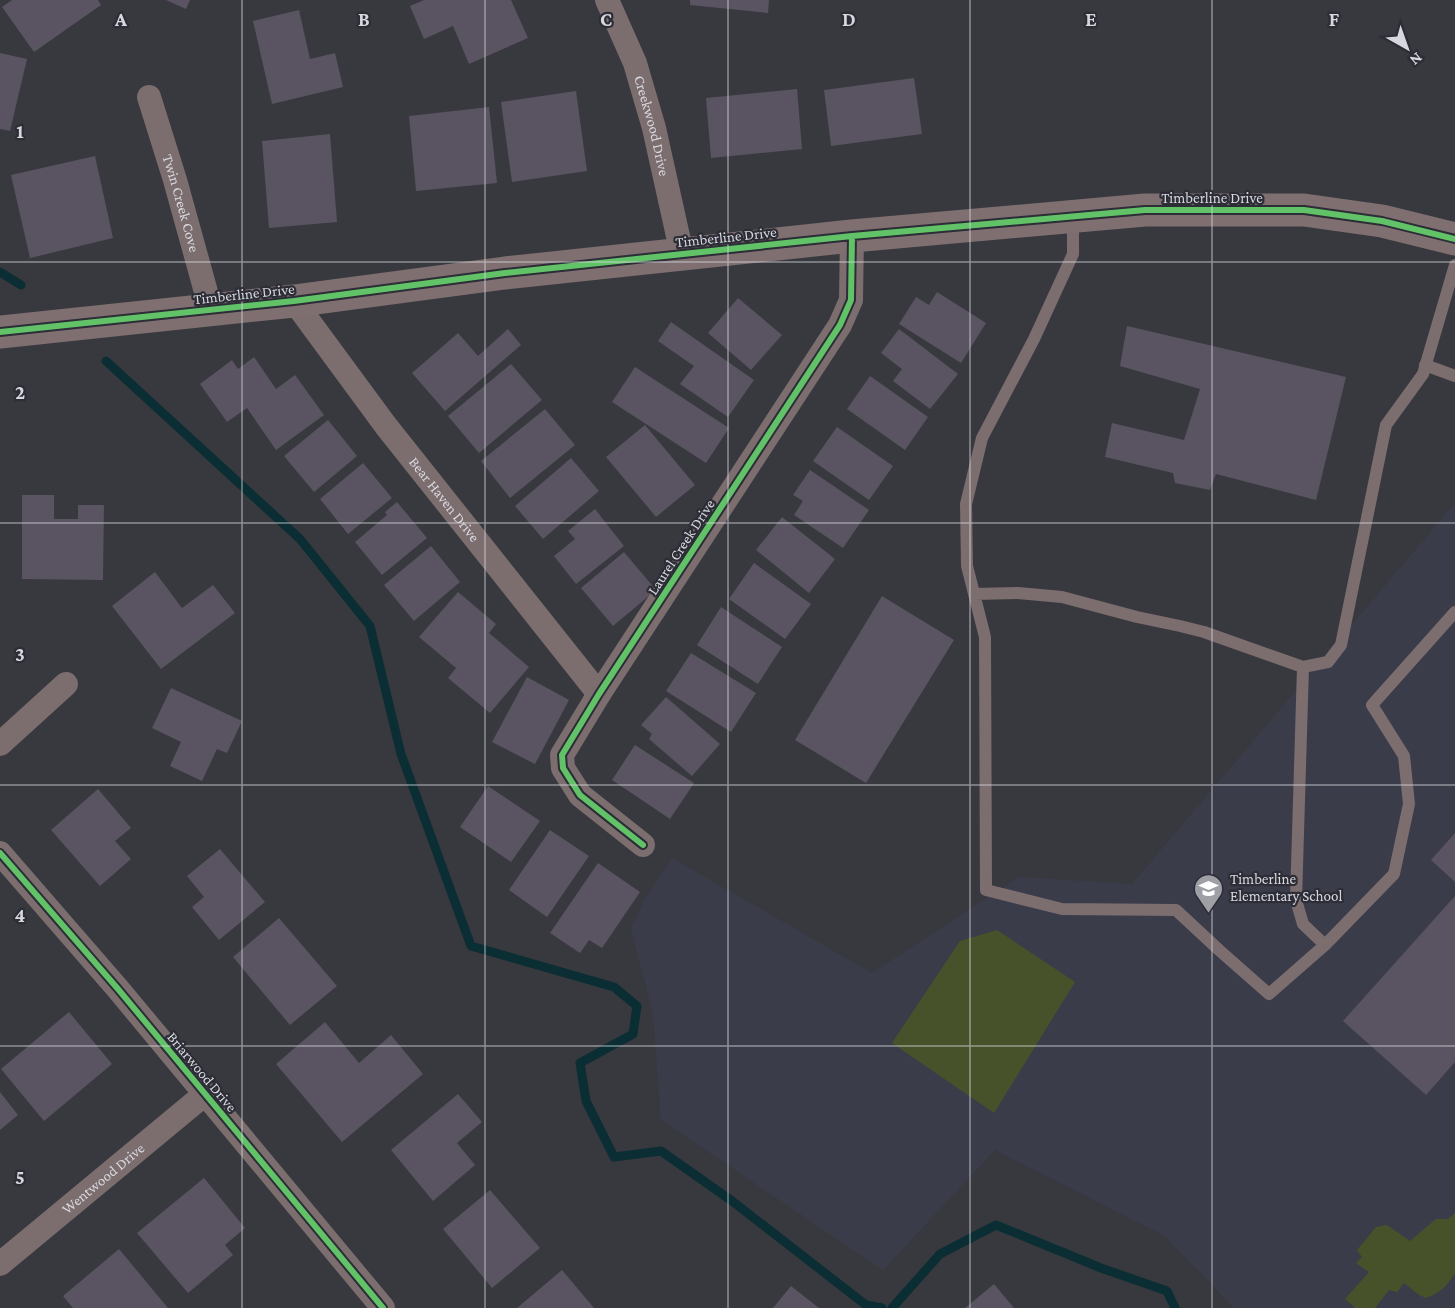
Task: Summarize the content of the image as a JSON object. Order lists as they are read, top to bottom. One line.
{"streets":{"street":["Creekwood Drive","Timberline Drive","Twin Creek Cove","Bear Haven Drive","Laurel Creek Drive","Briarwood Drive","Wentwood Drive"]},"crossings":[["Creekwood Drive","Timberline Drive"],["Timberline Drive","Twin Creek Cove"],["Timberline Drive","Bear Haven Drive"],["Timberline Drive","Laurel Creek Drive"],["Bear Haven Drive","Laurel Creek Drive"],["Briarwood Drive","Wentwood Drive"]],"places":{"school or university":["Timberline Elementary School"]},"north":"bottom right","grid":{"columns":["A","B","C","D","E","F"],"rows":["1","2","3","4","5"]}}
